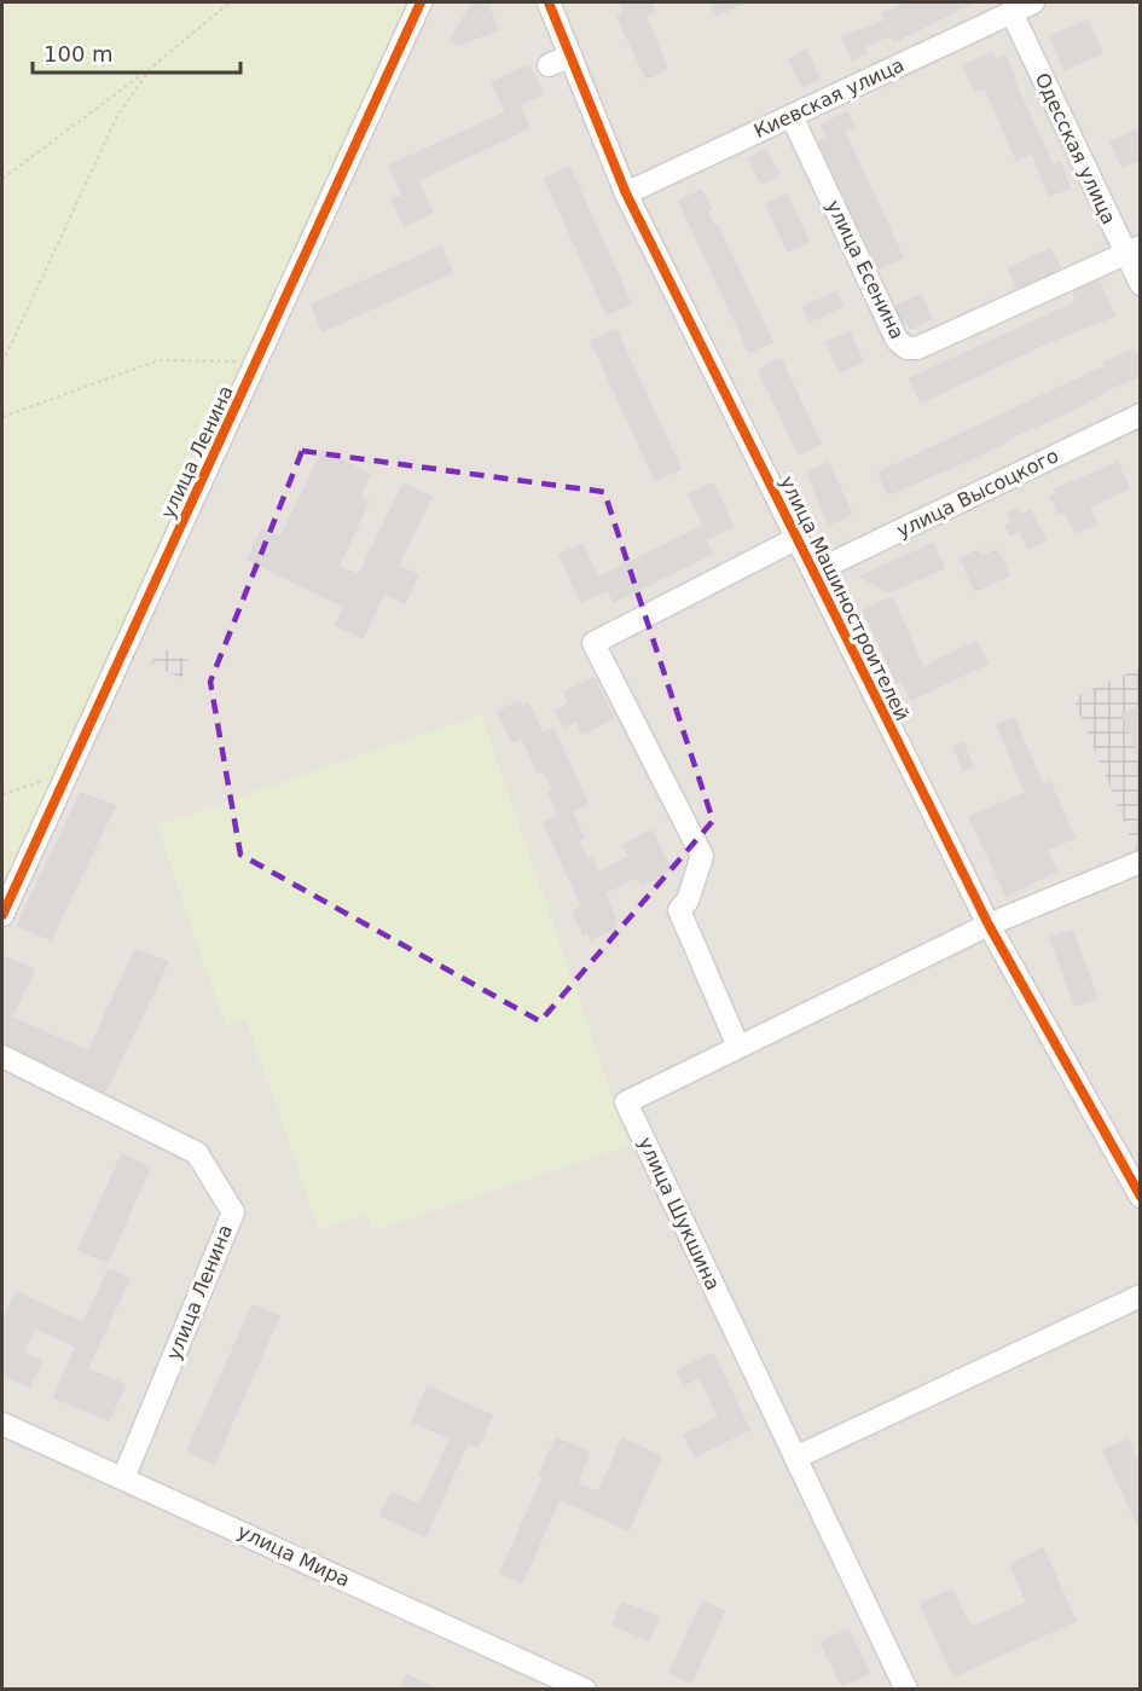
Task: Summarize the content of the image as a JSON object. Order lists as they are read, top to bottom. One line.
{"streets":{"street":["Киевская улица","Одесская улица","улица Есенина","улица Ленина","улица Высоцкого","улица Машиностроителей","улица Шукшина","улица Мира"]},"crossings":[["Киевская улица","Одесская улица"],["Киевская улица","улица Есенина"],["Киевская улица","улица Машиностроителей"],["Одесская улица","улица Есенина"],["улица Ленина","улица Мира"],["улица Высоцкого","улица Машиностроителей"],["улица Машиностроителей","улица Шукшина"]],"scale_bar":"100 m"}
